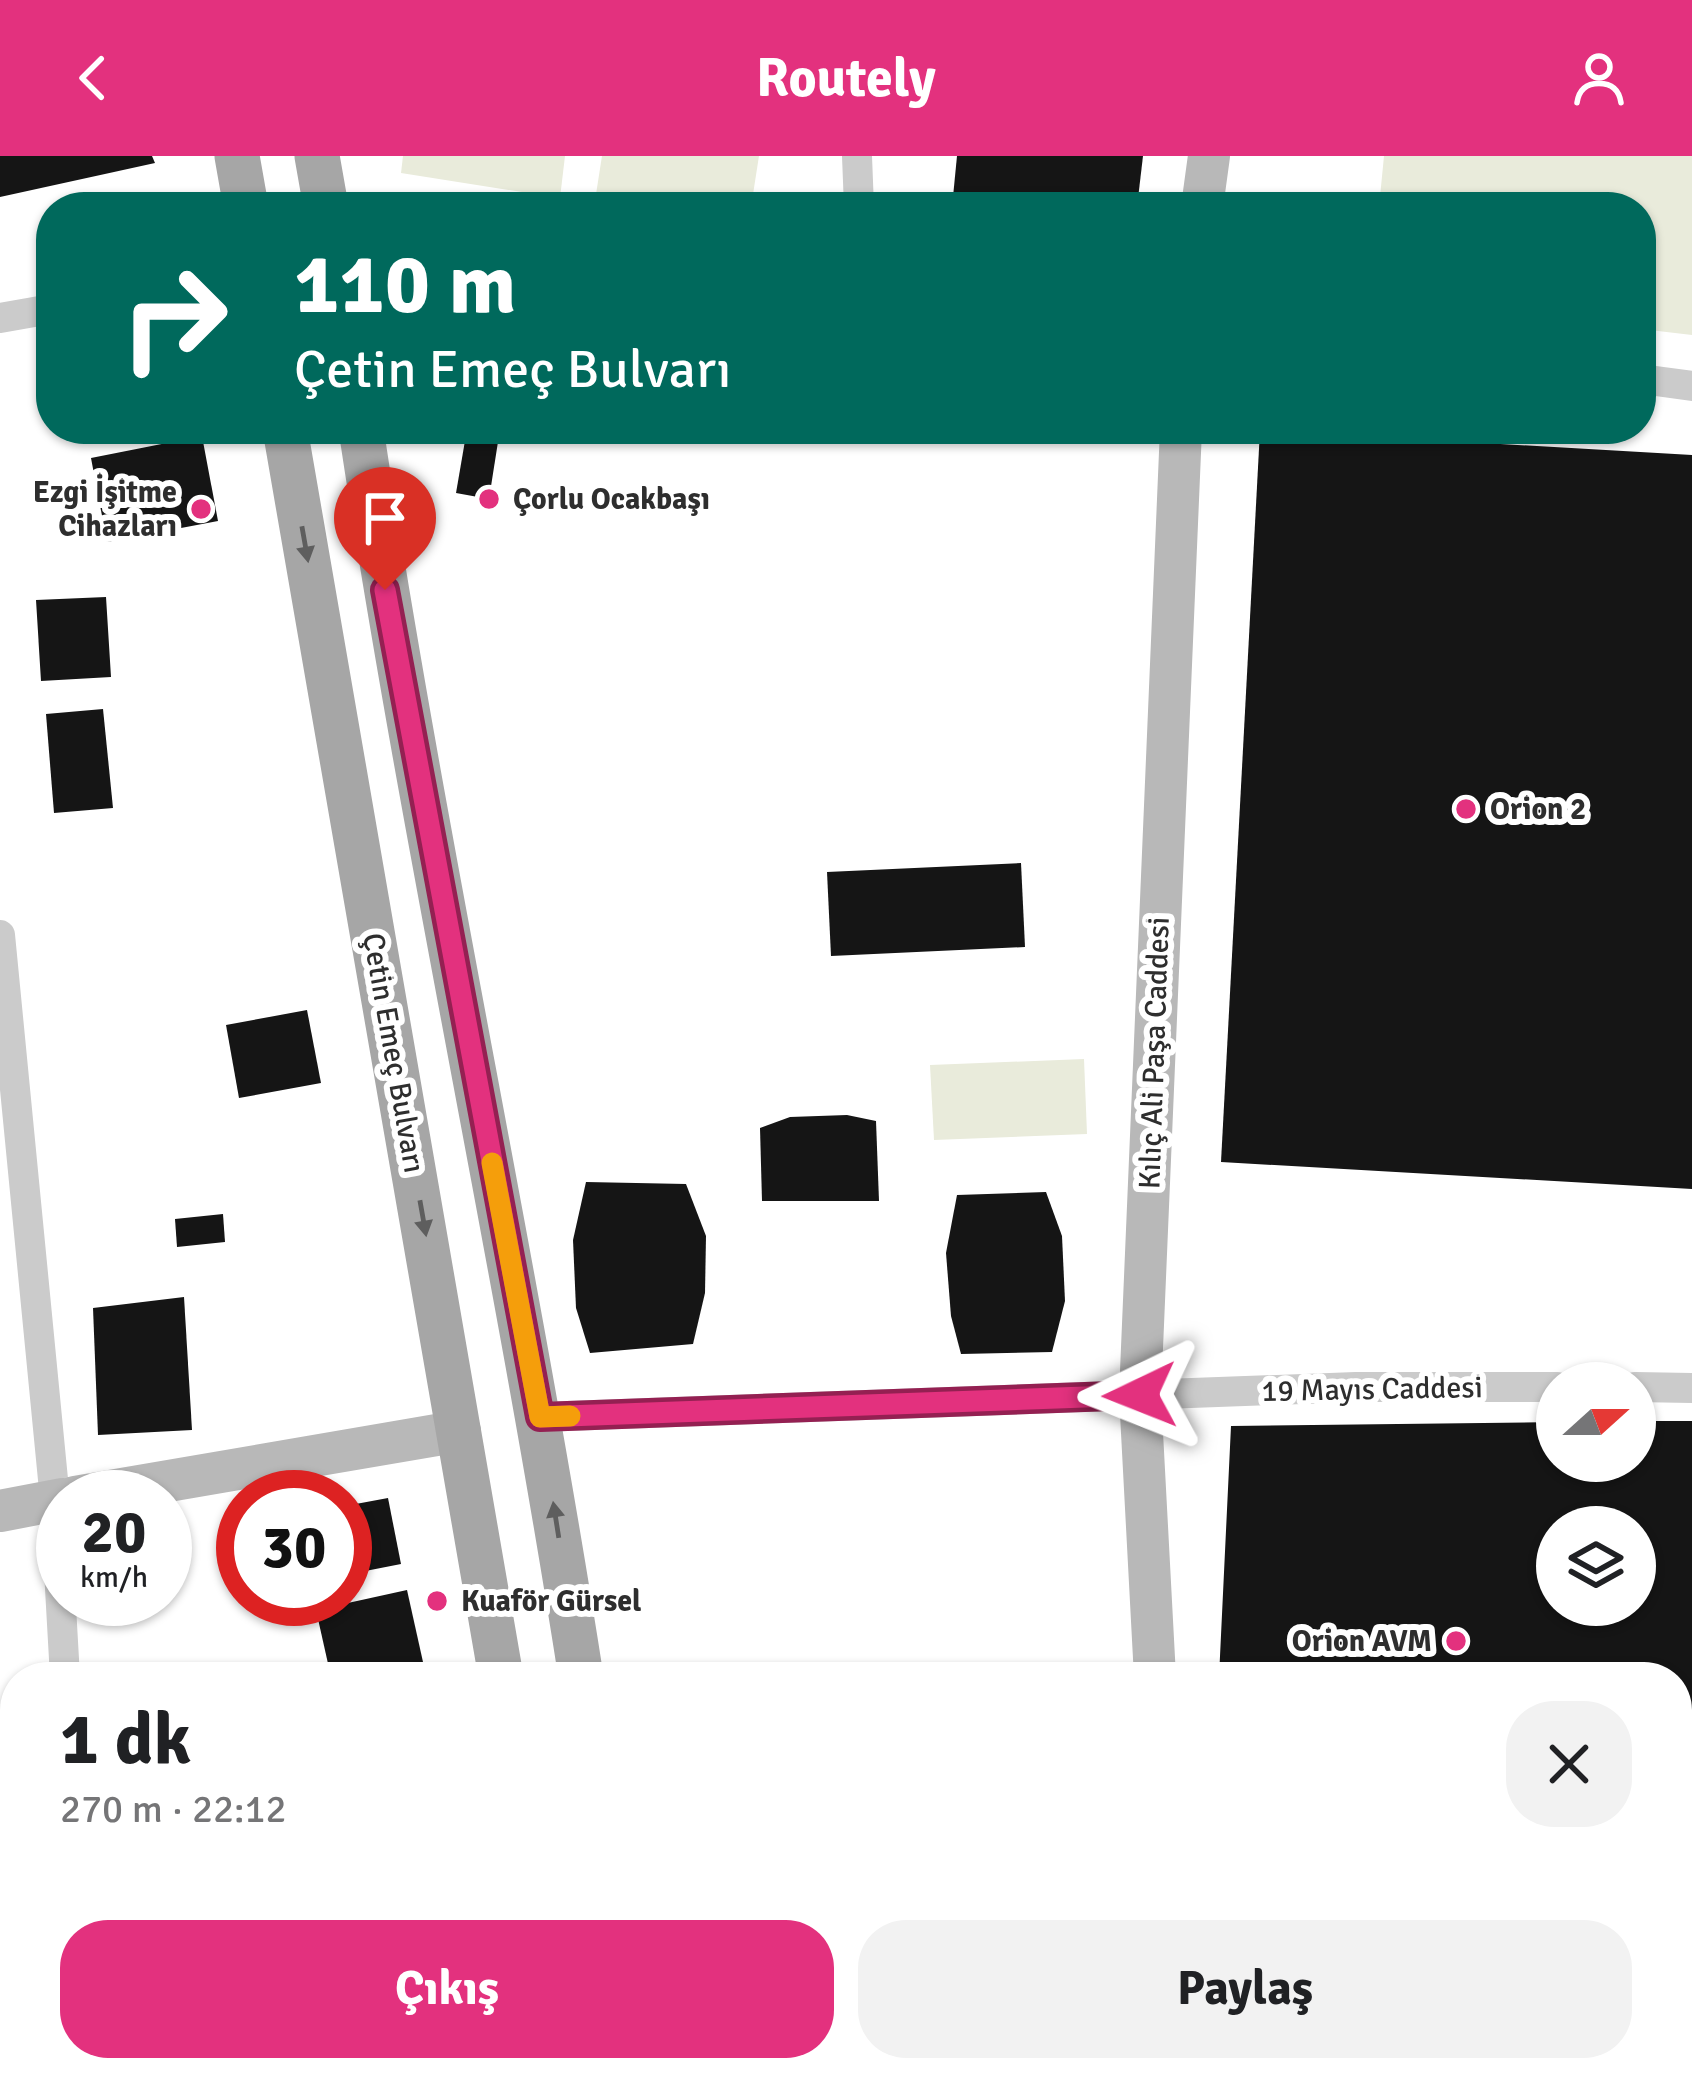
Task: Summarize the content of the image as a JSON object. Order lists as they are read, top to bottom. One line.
{"streets":{"main road":["Çetin Emeç Bulvarı"],"street":["Kılıç Ali Paşa Caddesi","19 Mayıs Caddesi"]},"crossings":[["Kılıç Ali Paşa Caddesi","19 Mayıs Caddesi"]],"places":["Çorlu Ocakbaşı","Ezgi İşitme Cihazları","Orion 2","Kuaför Gürsel","Orion AVM"],"north":"right","page":{"header":"Routely","turn":["110 m","Çetin Emeç Bulvarı"],"speed":"20 km/h","limit":"30","heading":["1 dk","270 m · 22:12"],"buttons":["Çıkış","Paylaş"]}}
